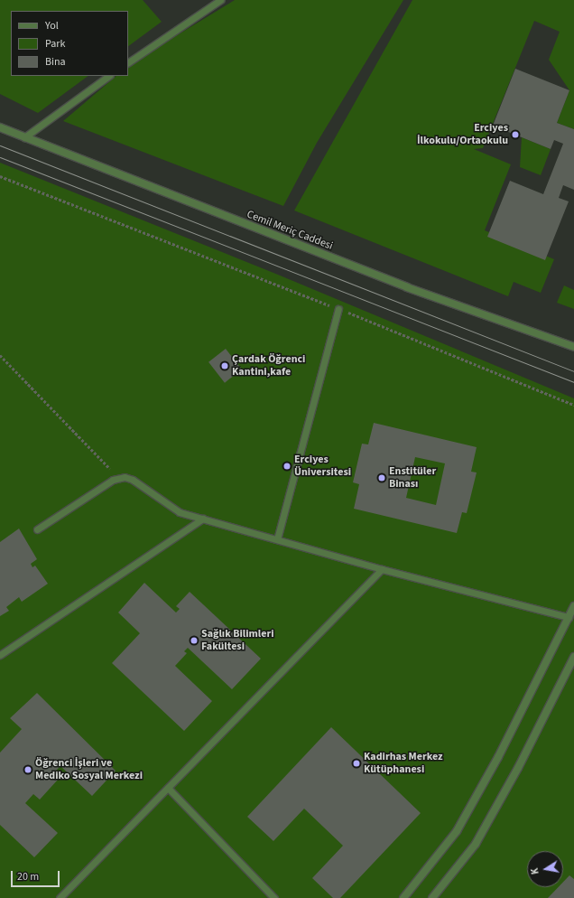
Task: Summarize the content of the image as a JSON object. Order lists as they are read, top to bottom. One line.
{"streets":{"street":["Cemil Meriç Caddesi"]},"places":["Erciyes İlkokulu/Ortaokulu","Çardak Öğrenci Kantini,kafe","Erciyes Üniversitesi","Enstitüler Binası","Sağlık Bilimleri Fakültesi","Kadirhas Merkez Kütüphanesi","Öğrenci İşleri ve Mediko Sosyal Merkezi"],"legend":["Yol","Park","Bina"],"scale_bar":"20 m","north":"left"}
